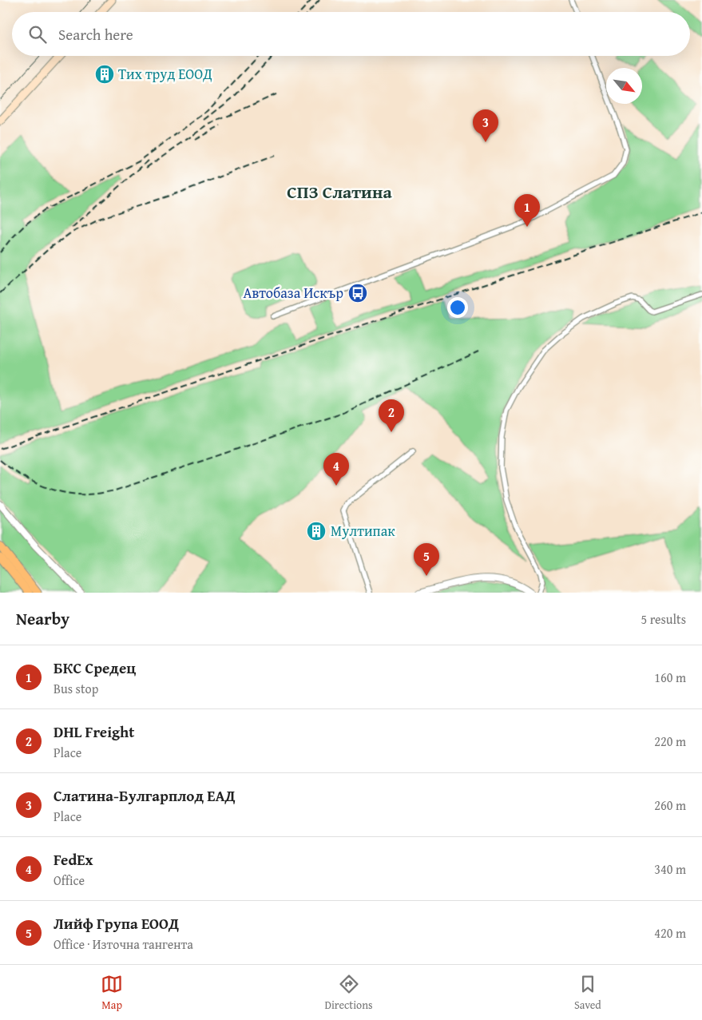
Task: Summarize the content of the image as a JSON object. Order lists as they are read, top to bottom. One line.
{"districts":["СПЗ Слатина"],"places":{"building":["Тих труд ЕООД","Мултипак"],"bus stop":["Автобаза Искър"]},"north":"bottom right","page":{"search":"Search here","pins":["3","1","2","4","5"],"heading":["Nearby","5 results"],"list":[{"mark":"1","name":"БКС Средец","note":"Bus stop","value":"160 m"},{"mark":"2","name":"DHL Freight","note":"Place","value":"220 m"},{"mark":"3","name":"Слатина-Булгарплод ЕАД","note":"Place","value":"260 m"},{"mark":"4","name":"FedEx","note":"Office","value":"340 m"},{"mark":"5","name":"Лийф Група ЕООД","note":"Office · Източна тангента","value":"420 m"}],"nav":["Map","Directions","Saved"]}}
